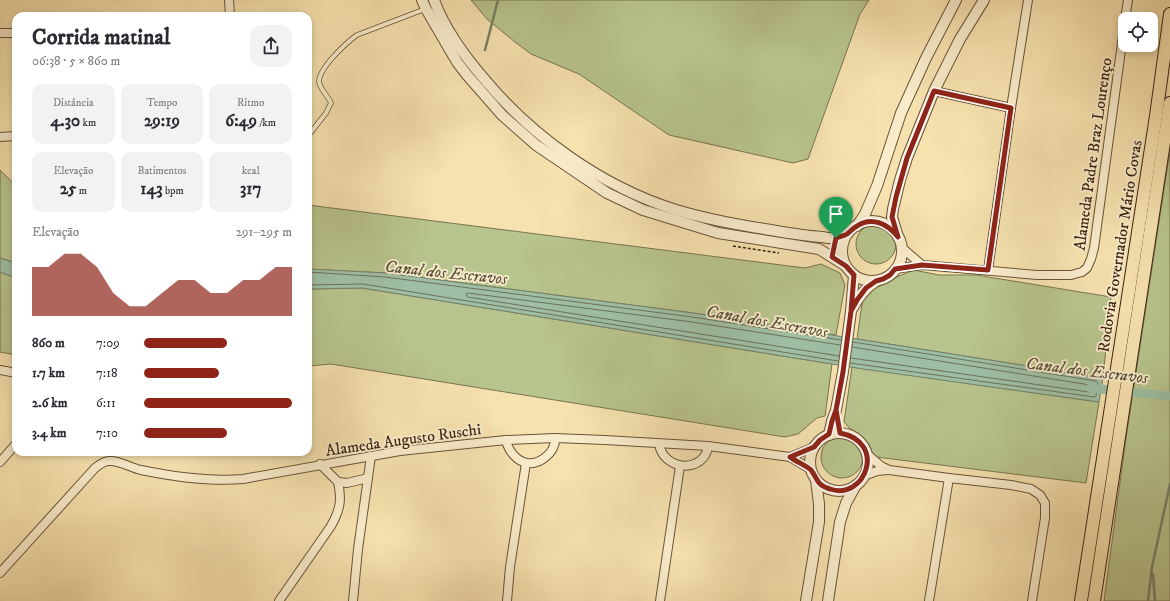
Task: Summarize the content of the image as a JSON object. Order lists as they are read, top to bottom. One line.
{"streets":{"main road":["Rodovia Governador Mário Covas"],"street":["Alameda Padre Braz Lourenço","Alameda Augusto Ruschi"]},"water":["Canal dos Escravos"],"page":{"heading":["Corrida matinal","06:38 · 5 × 860 m"],"stats":[["Distância","4.30 km"],["Tempo","29:19"],["Ritmo","6:49 /km"],["Elevação","25 m"],["Batimentos","143 bpm"],["kcal","317"]],"chart":["Elevação","291–295 m"],"list":[{"name":"860 m","note":"7:09"},{"name":"1.7 km","note":"7:18"},{"name":"2.6 km","note":"6:11"},{"name":"3.4 km","note":"7:10"}]}}
